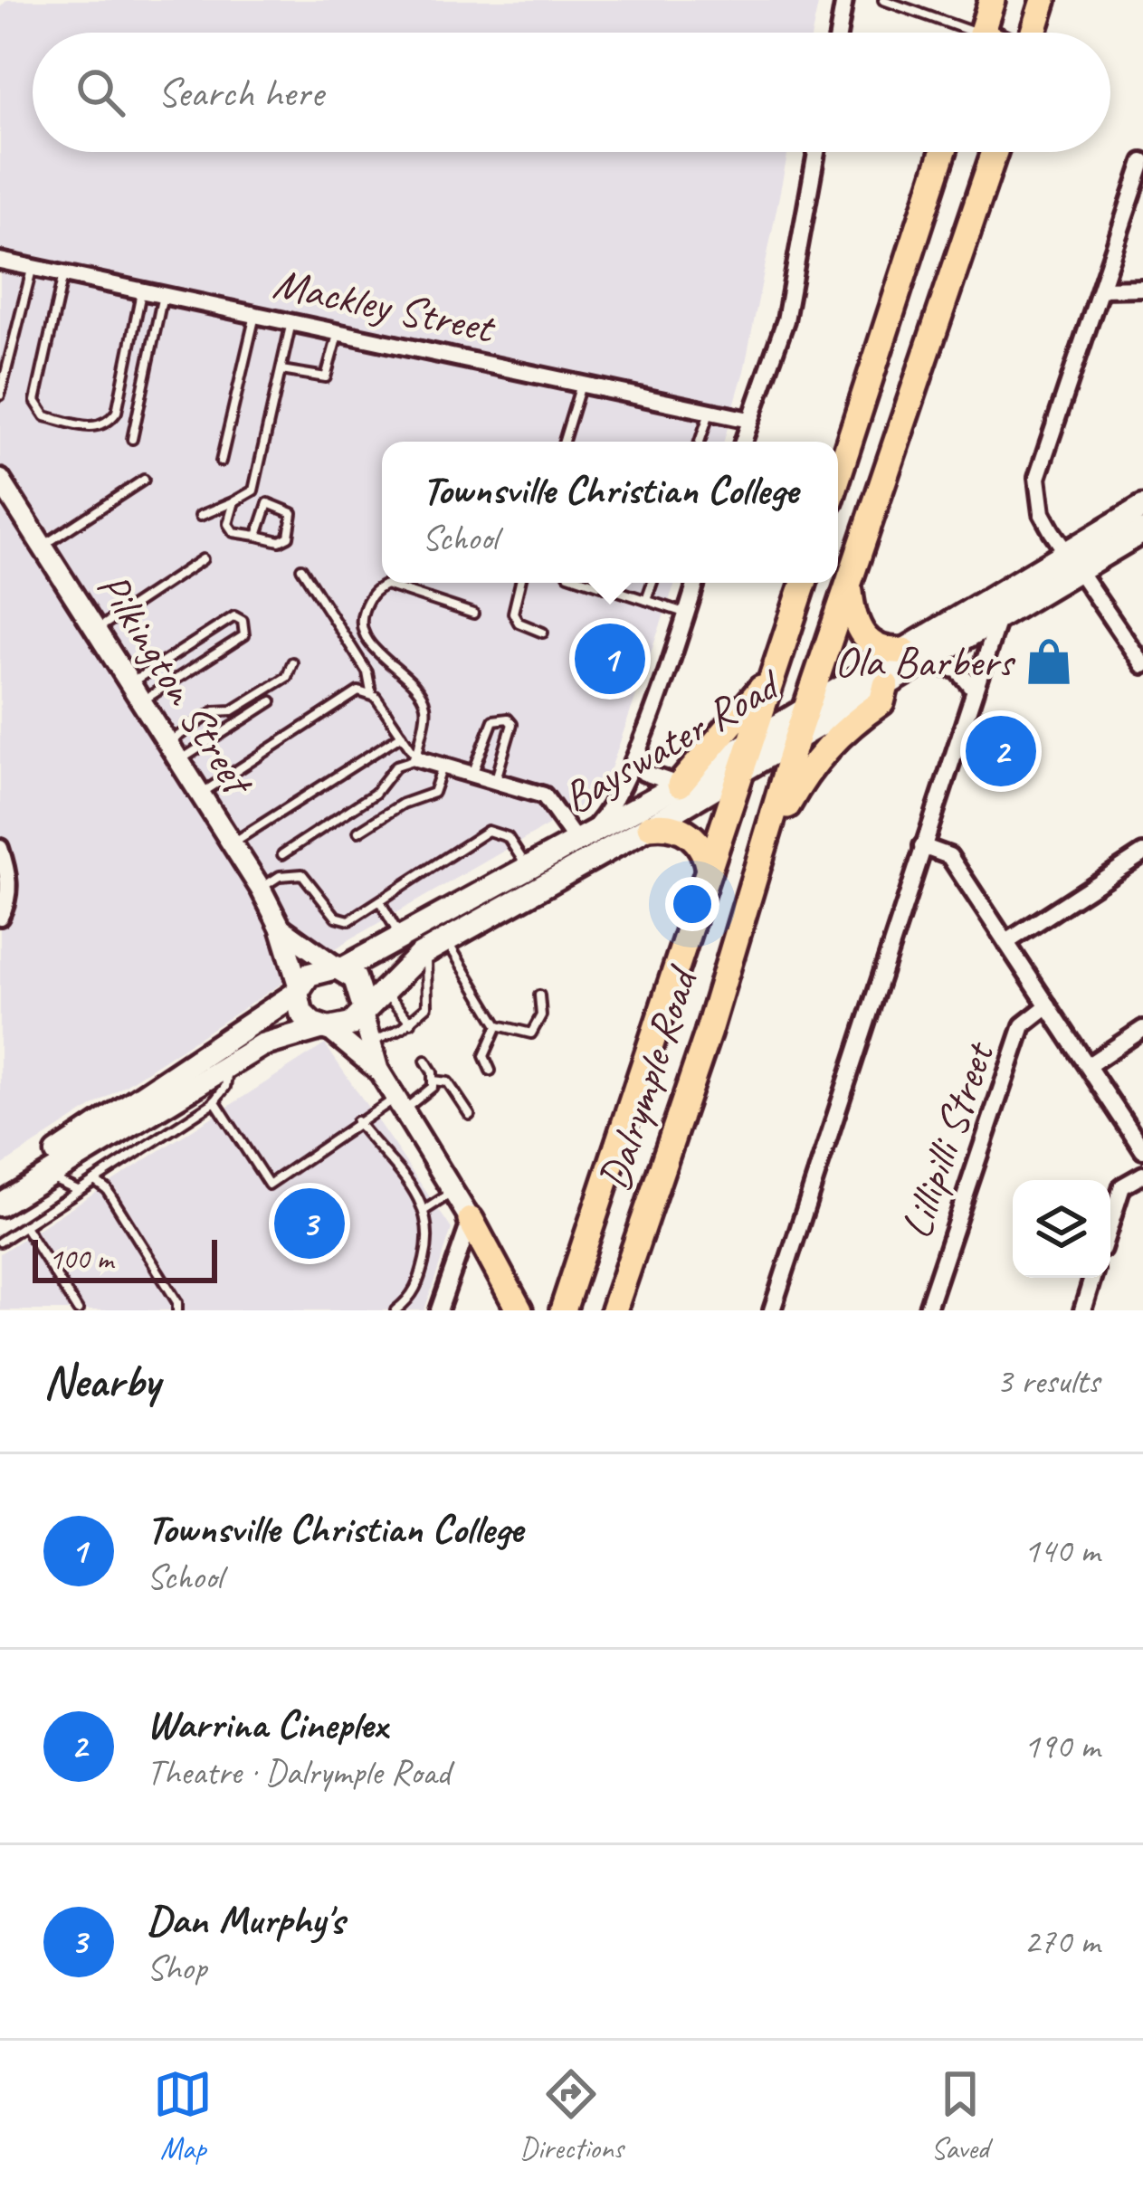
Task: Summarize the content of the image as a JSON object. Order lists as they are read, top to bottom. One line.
{"streets":{"main road":["Bayswater Road","Dalrymple Road"],"street":["Mackley Street","Pilkington Street","Lillipilli Street"]},"crossings":[["Pilkington Street","Bayswater Road"],["Bayswater Road","Dalrymple Road"]],"places":{"shop":["Ola Barbers"]},"scale_bar":"100 m","page":{"search":"Search here","popup":["Townsville Christian College","School"],"pins":["1","2","3"],"scale":"100 m","heading":["Nearby","3 results"],"list":[{"mark":"1","name":"Townsville Christian College","note":"School","value":"140 m"},{"mark":"2","name":"Warrina Cineplex","note":"Theatre · Dalrymple Road","value":"190 m"},{"mark":"3","name":"Dan Murphy's","note":"Shop","value":"270 m"}],"nav":["Map","Directions","Saved"]}}
